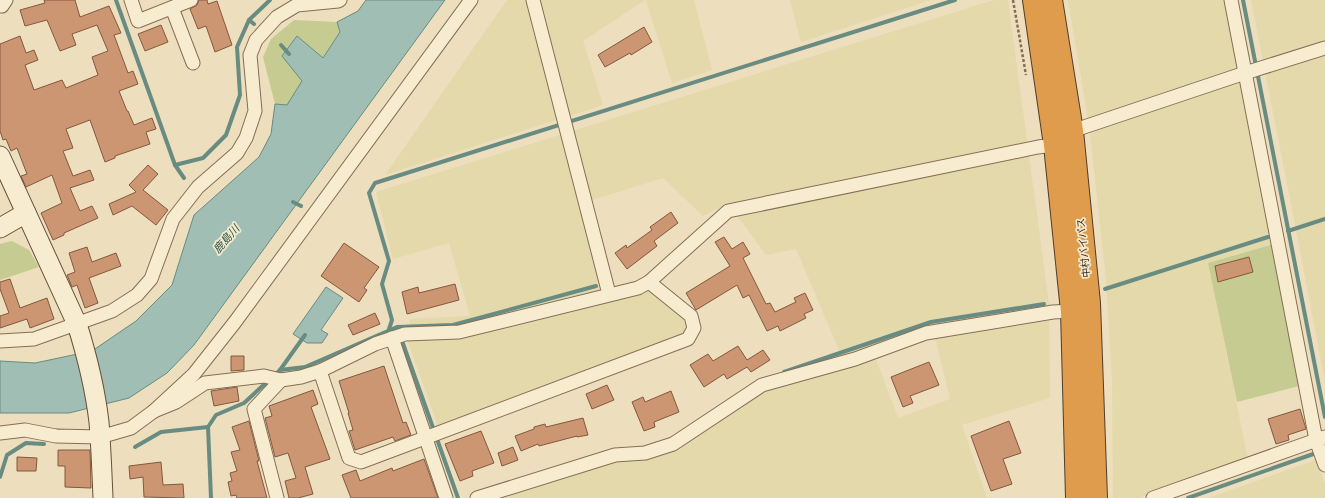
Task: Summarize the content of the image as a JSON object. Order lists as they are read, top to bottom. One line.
{"streets":{"highway":["中村バイパス"]},"water":["鹿島川"]}
